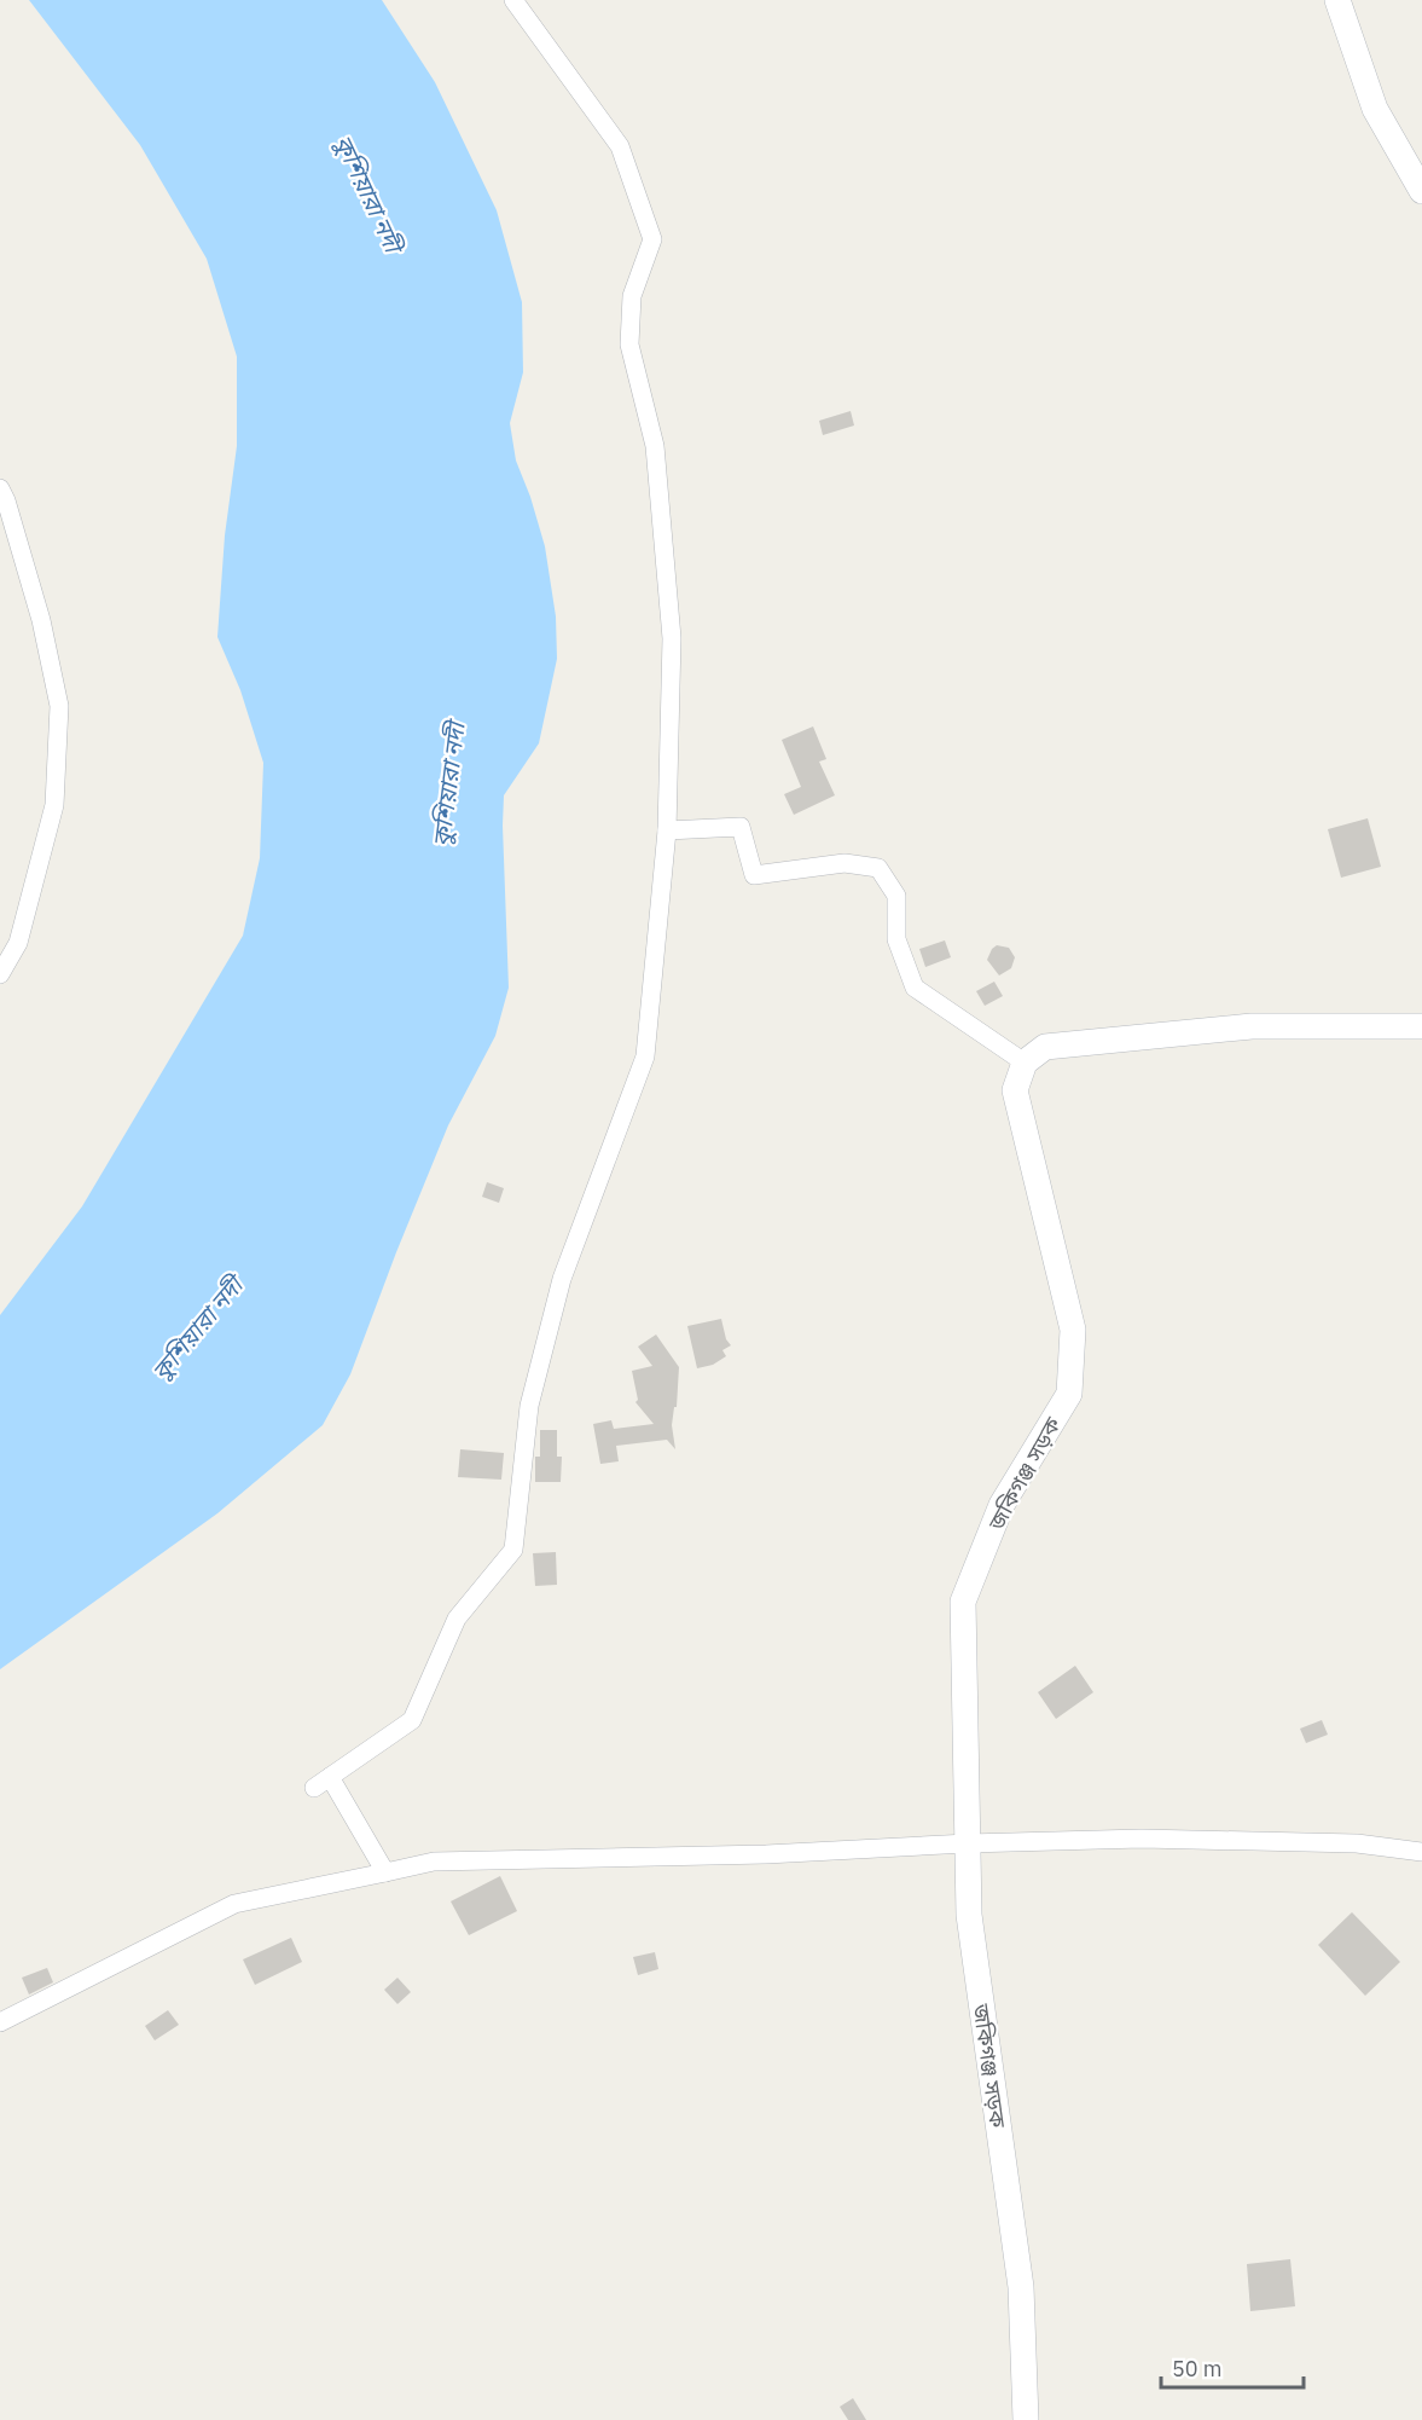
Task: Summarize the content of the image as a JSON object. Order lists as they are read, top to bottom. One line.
{"streets":{"main road":["জকিগঞ্জ সড়ক"]},"water":["কুশিয়ারা নদী"],"scale_bar":"50 m"}
